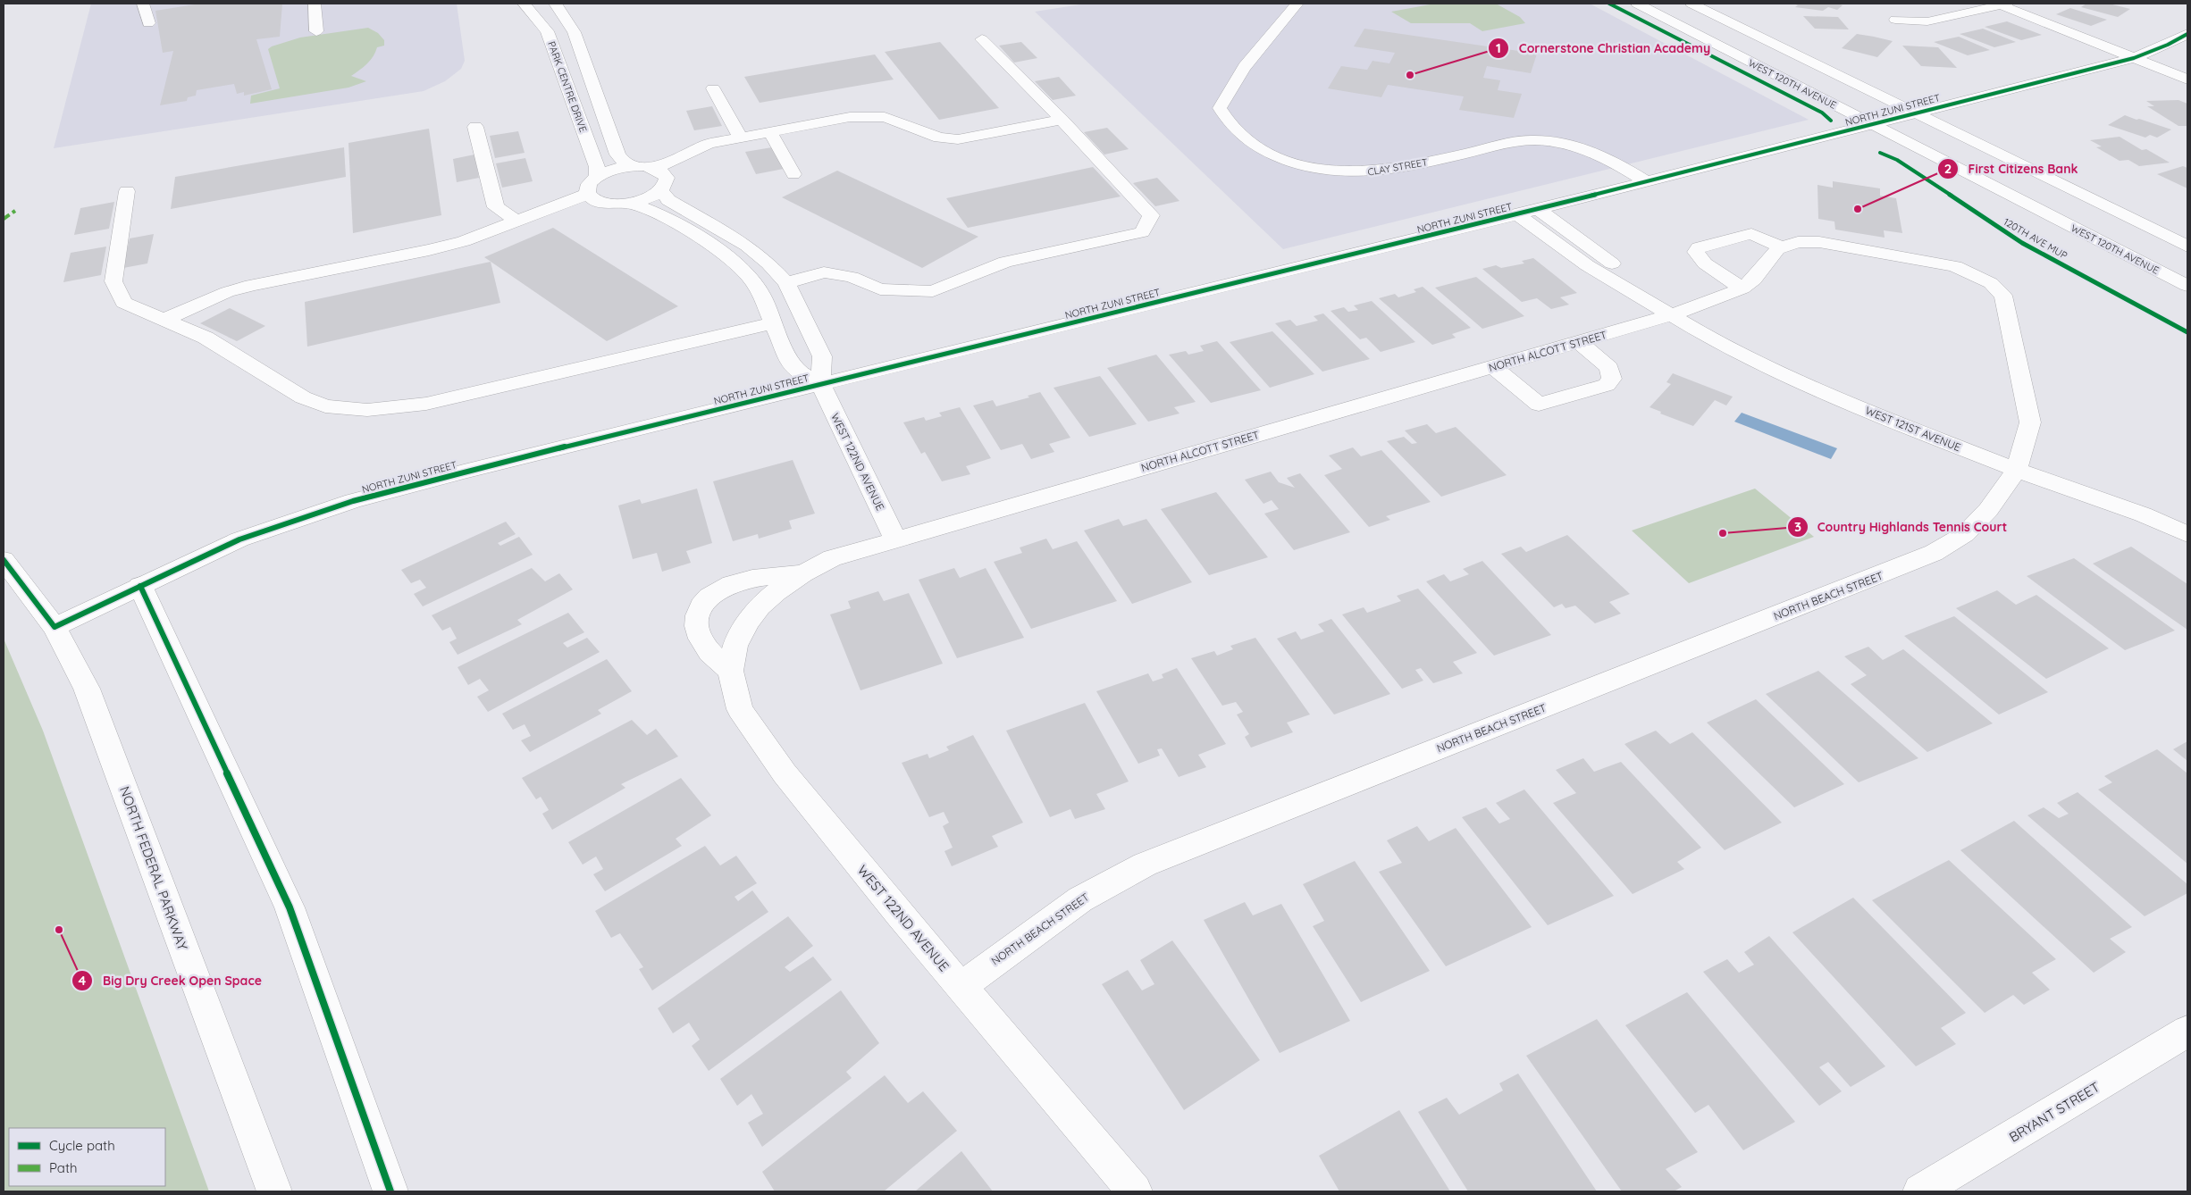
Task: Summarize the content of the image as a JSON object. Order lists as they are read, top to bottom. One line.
{"streets":{"street":["WEST 120TH AVENUE","PARK CENTRE DRIVE","NORTH ZUNI STREET","CLAY STREET","NORTH ALCOTT STREET","WEST 121ST AVENUE","WEST 122ND AVENUE","NORTH BEACH STREET","NORTH FEDERAL PARKWAY","BRYANT STREET"],"cycle path":["120TH AVE MUP"]},"crossings":[["WEST 120TH AVENUE","NORTH ZUNI STREET"],["NORTH ZUNI STREET","CLAY STREET"],["NORTH ZUNI STREET","WEST 121ST AVENUE"],["NORTH ZUNI STREET","WEST 122ND AVENUE"],["NORTH ZUNI STREET","NORTH FEDERAL PARKWAY"],["NORTH ALCOTT STREET","WEST 121ST AVENUE"],["NORTH ALCOTT STREET","WEST 122ND AVENUE"],["WEST 121ST AVENUE","NORTH BEACH STREET"],["WEST 122ND AVENUE","NORTH BEACH STREET"]],"places":["Cornerstone Christian Academy","First Citizens Bank","Country Highlands Tennis Court","Big Dry Creek Open Space"],"legend":["Cycle path","Path"]}
